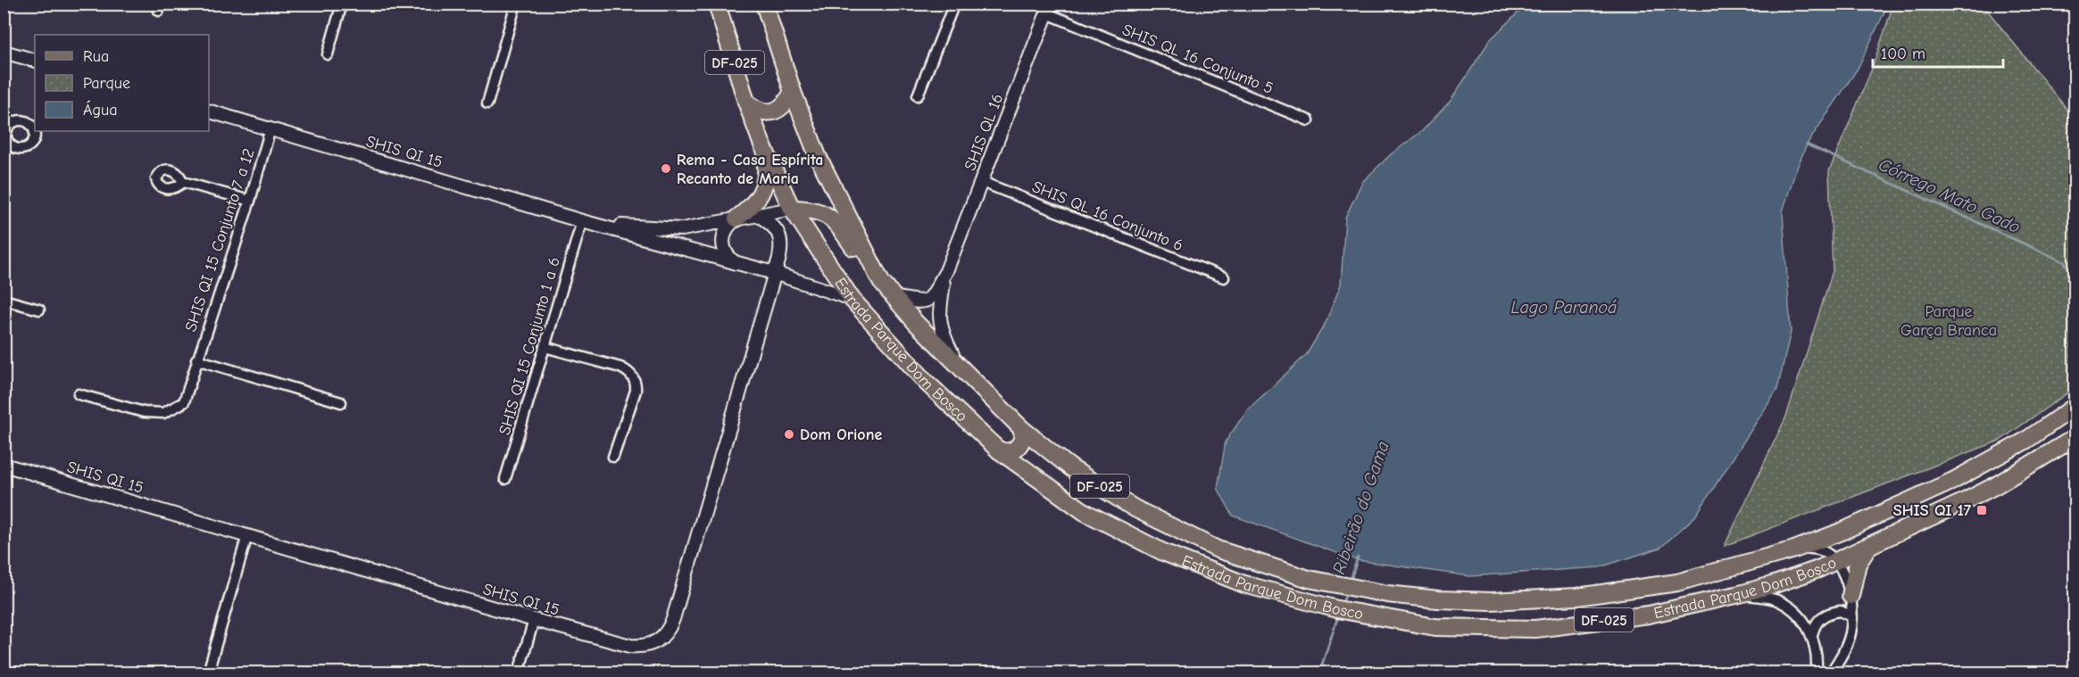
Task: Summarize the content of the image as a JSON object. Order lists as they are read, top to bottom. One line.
{"streets":{"main road":["DF-025","Estrada Parque Dom Bosco"],"street":["SHIS QL 16 Conjunto 5","SHIS QL 16","SHIS QI 15","SHIS QL 16 Conjunto 6","SHIS QI 15 Conjunto 7 a 12","SHIS QI 15 Conjunto 1 a 6"]},"crossings":[["SHIS QL 16 Conjunto 5","SHIS QL 16"],["SHIS QL 16","SHIS QL 16 Conjunto 6"],["SHIS QL 16","Estrada Parque Dom Bosco"],["SHIS QI 15","SHIS QI 15 Conjunto 7 a 12"],["SHIS QI 15","SHIS QI 15 Conjunto 1 a 6"],["SHIS QI 15","Estrada Parque Dom Bosco"]],"water":["Córrego Mato Gado","Lago Paranoá","Ribeirão do Gama"],"parks":["Parque Garça Branca"],"places":{"other":["Rema - Casa Espírita Recanto de Maria","Dom Orione"],"transit":["SHIS QI 17"]},"legend":["Rua","Parque","Água"],"scale_bar":"100 m"}
